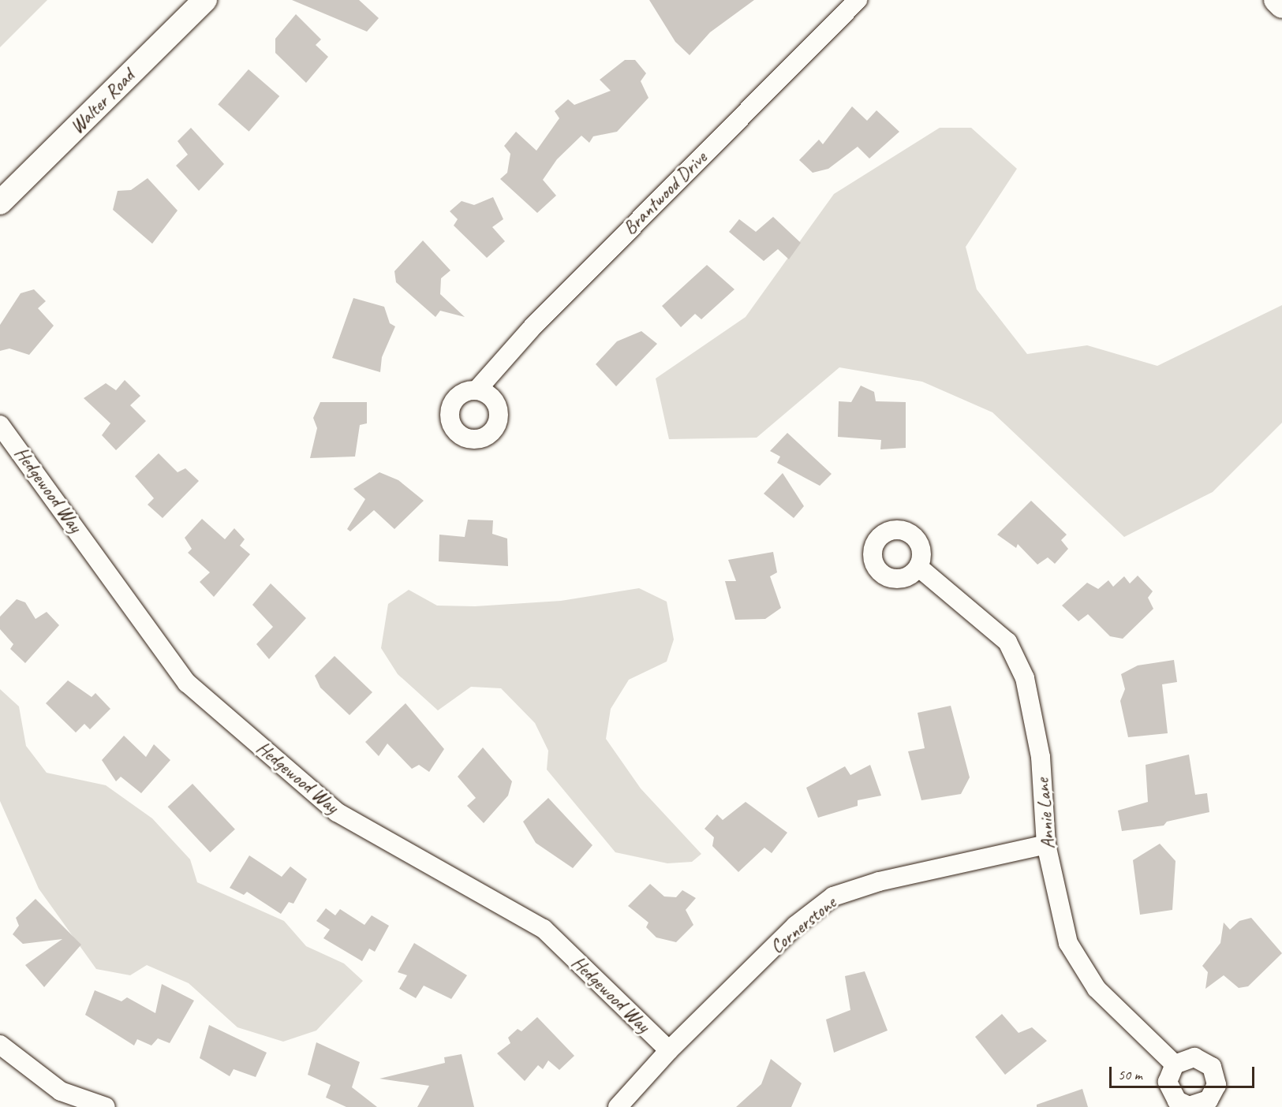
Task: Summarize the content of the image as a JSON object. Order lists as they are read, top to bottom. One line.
{"streets":{"street":["Walter Road","Brantwood Drive","Hedgewood Way","Annie Lane","Cornerstone"]},"crossings":[["Hedgewood Way","Cornerstone"],["Annie Lane","Cornerstone"]],"scale_bar":"50 m"}
